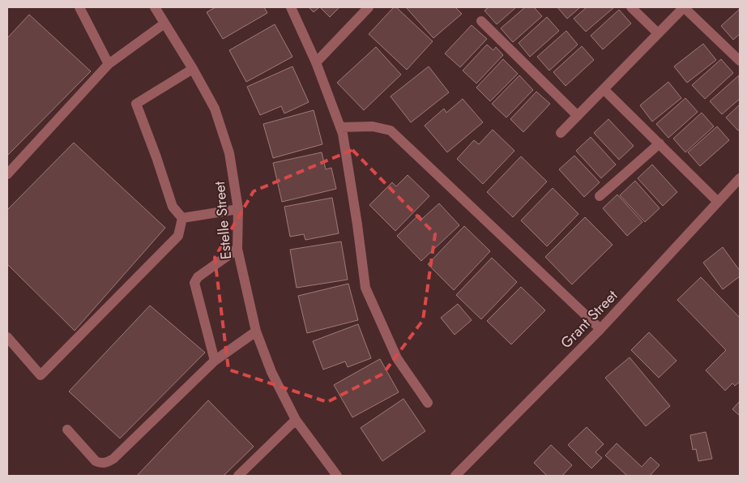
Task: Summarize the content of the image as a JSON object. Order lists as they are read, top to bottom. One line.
{"streets":{"street":["Estelle Street","Grant Street"]}}
